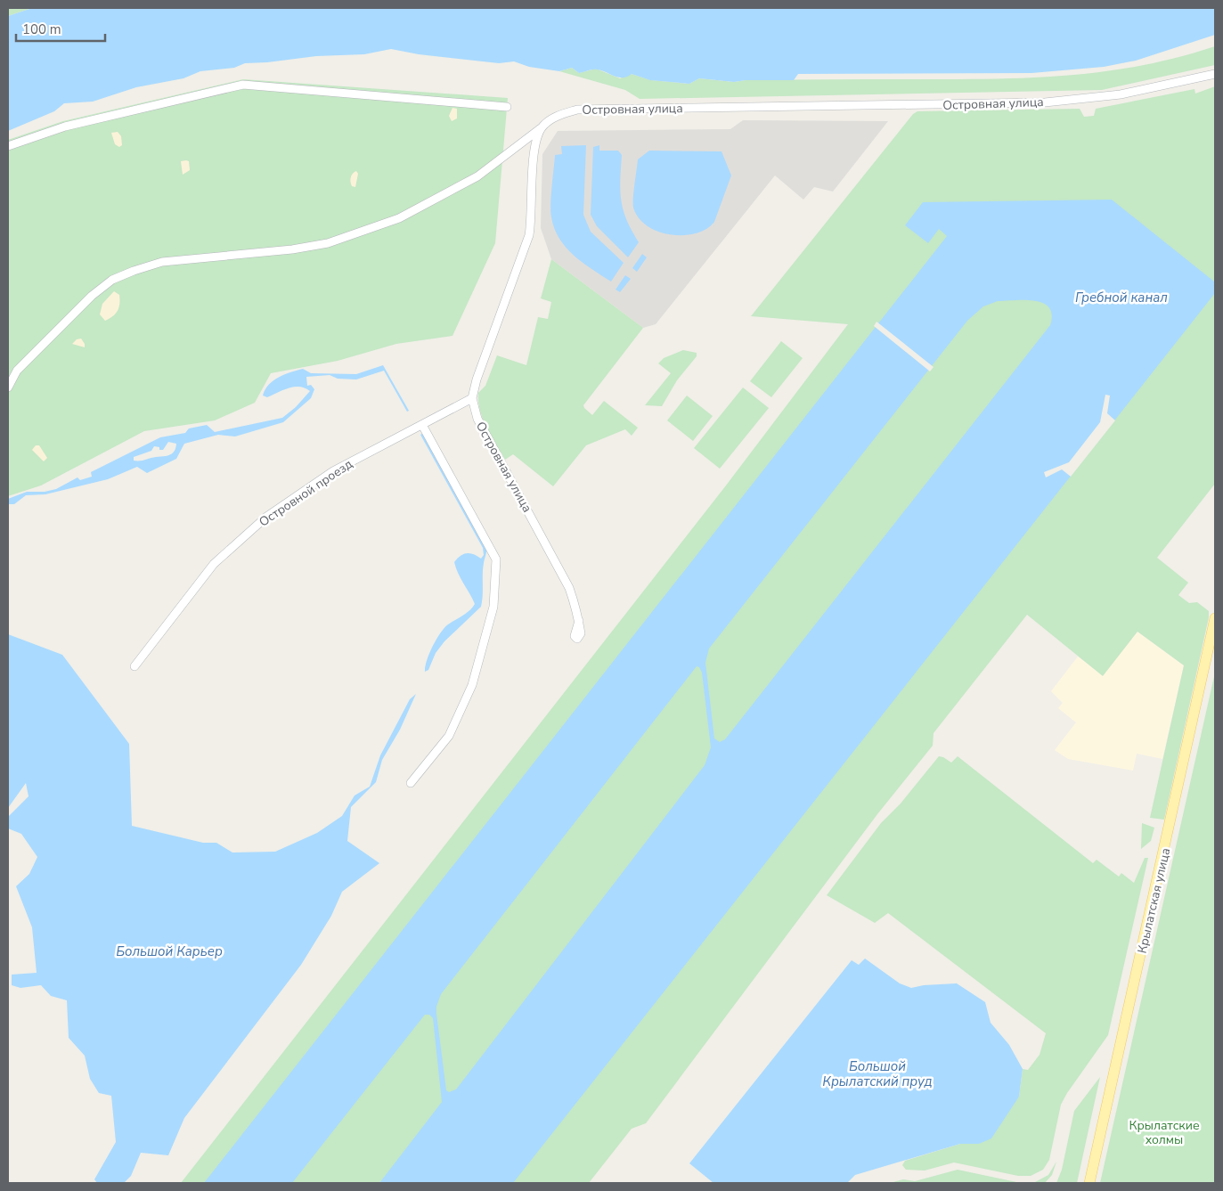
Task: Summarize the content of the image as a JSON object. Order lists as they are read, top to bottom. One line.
{"streets":{"main road":["Крылатская улица"],"street":["Островная улица","Островной проезд"]},"crossings":[["Островная улица","Островной проезд"]],"water":["Гребной канал","Большой Карьер","Большой Крылатский пруд"],"parks":["Крылатские холмы"],"scale_bar":"100 m"}
